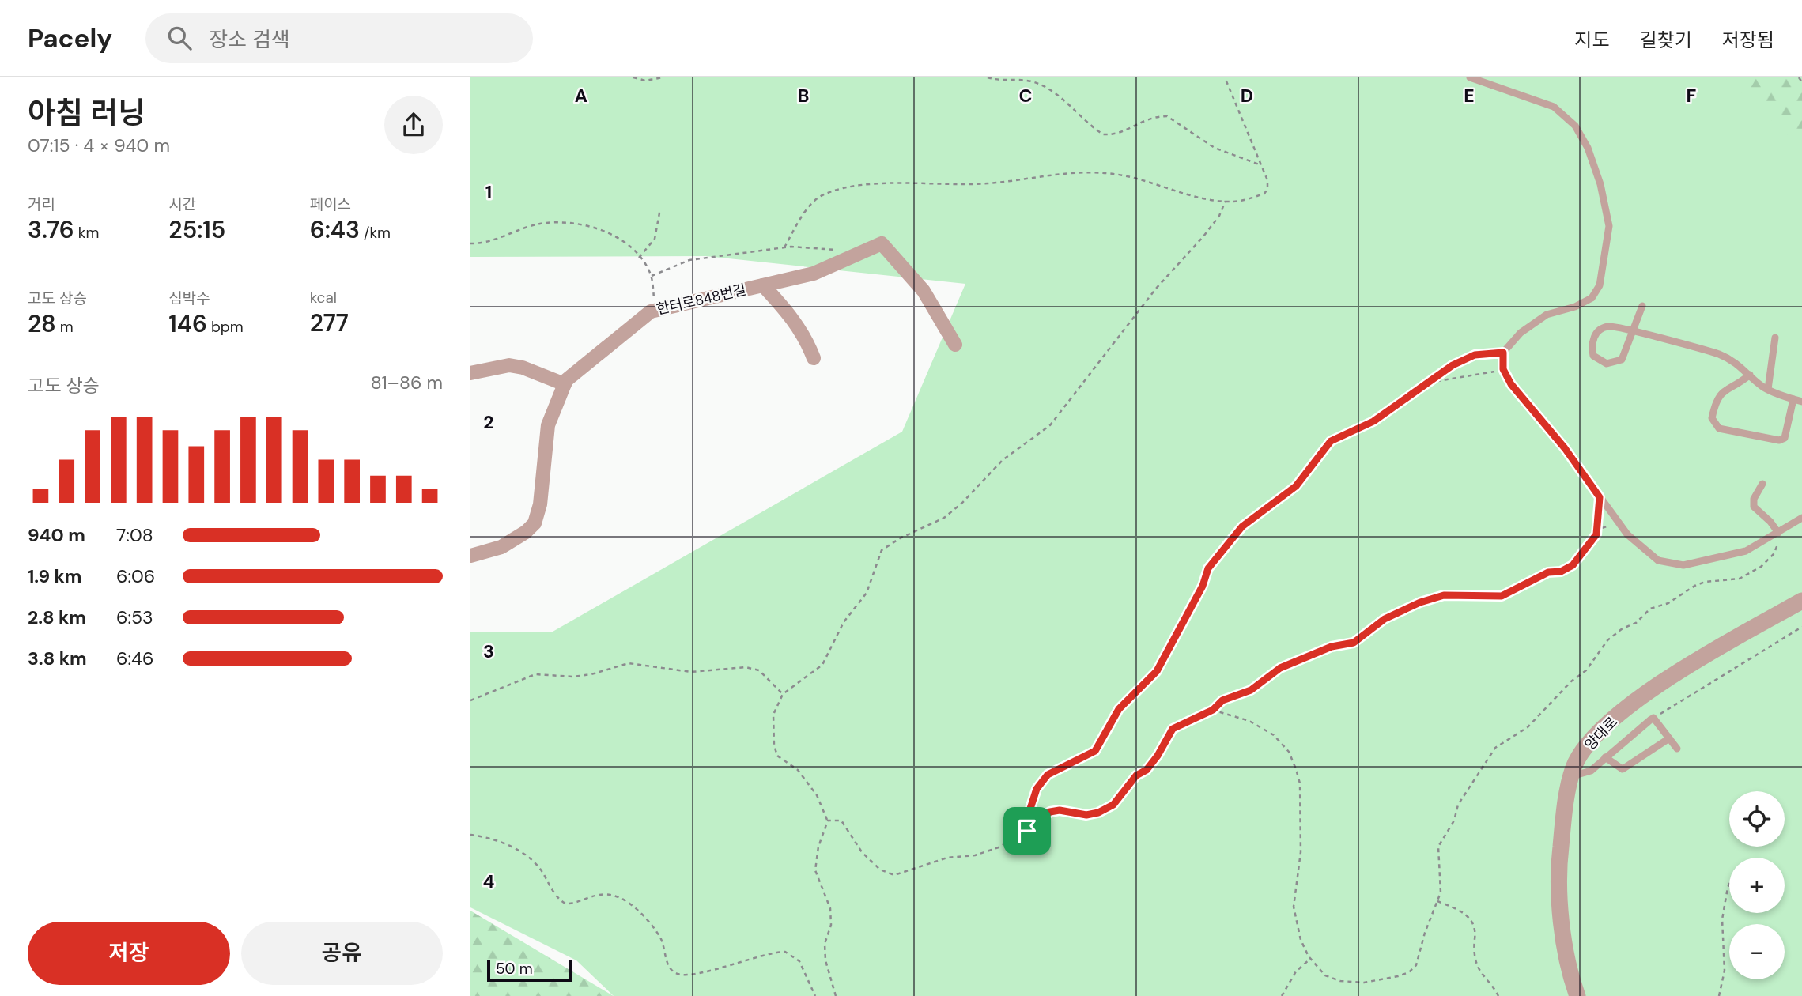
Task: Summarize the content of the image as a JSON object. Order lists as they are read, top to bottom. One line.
{"streets":{"street":["한터로848번길","양대로"]},"scale_bar":"50 m","page":{"header":"Pacely","search":"장소 검색","nav":["지도","길찾기","저장됨"],"heading":["아침 러닝","07:15 · 4 × 940 m"],"stats":[["거리","3.76 km"],["시간","25:15"],["페이스","6:43 /km"],["고도 상승","28 m"],["심박수","146 bpm"],["kcal","277"]],"chart":["고도 상승","81–86 m"],"list":[{"name":"940 m","note":"7:08"},{"name":"1.9 km","note":"6:06"},{"name":"2.8 km","note":"6:53"},{"name":"3.8 km","note":"6:46"}],"map_buttons":["+","−"],"buttons":["저장","공유"],"scale":"50 m"},"grid":{"columns":["A","B","C","D","E","F"],"rows":["1","2","3","4"]}}
